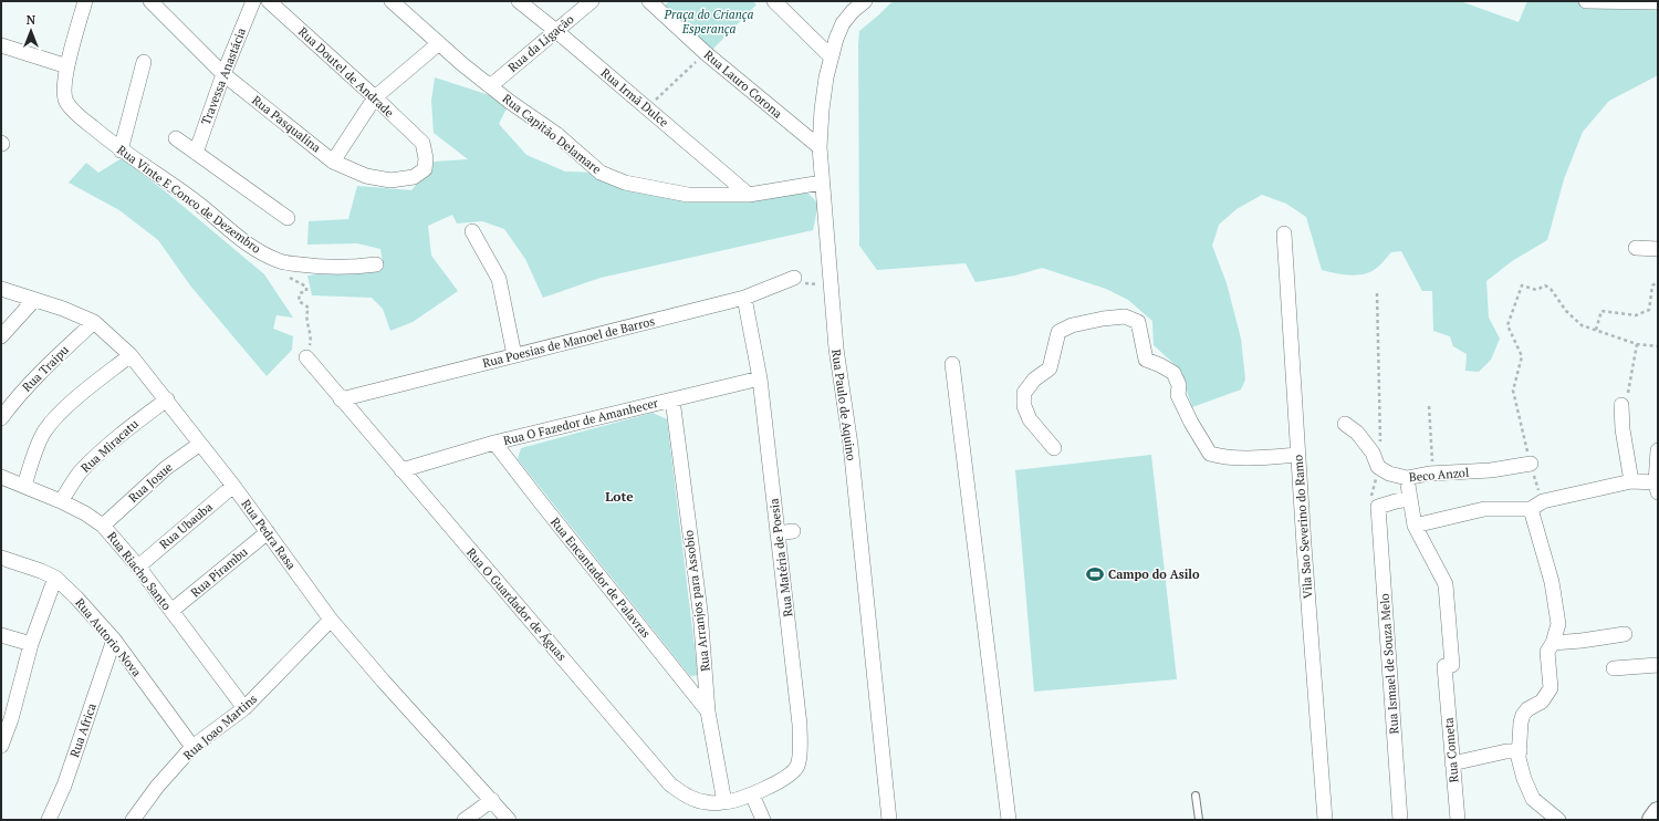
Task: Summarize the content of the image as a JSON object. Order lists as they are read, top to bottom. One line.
{"streets":{"street":["Rua da Ligação","Rua Doutel de Andrade","Travessa Anastácia","Rua Lauro Corona","Rua Irmã Dulce","Rua Pasqualina","Rua Capitão Delamare","Rua Vinte E Conco de Dezembro","Rua Poesias de Manoel de Barros","Rua Traipu","Rua Paulo de Aquino","Rua O Fazedor de Amanhecer","Rua Miracatu","Beco Anzol","Rua Josue","Rua Ubauba","Vila Sao Severino do Ramo","Rua Pedra Rasa","Rua Matéria de Poesia","Rua Riacho Santo","Rua Pirambu","Rua Encantador de Palavras","Rua Arranjos para Assobio","Rua O Guardador de Águas","Rua Autorio Nova","Rua Ismael de Souza Melo","Rua Joao Martins","Rua Africa","Rua Cometa"]},"crossings":[["Rua da Ligação","Rua Irmã Dulce"],["Rua da Ligação","Rua Capitão Delamare"],["Rua Doutel de Andrade","Rua Pasqualina"],["Travessa Anastácia","Rua Pasqualina"],["Rua Lauro Corona","Rua Paulo de Aquino"],["Rua Irmã Dulce","Rua Capitão Delamare"],["Rua Capitão Delamare","Rua Paulo de Aquino"],["Rua Poesias de Manoel de Barros","Rua Matéria de Poesia"],["Rua Poesias de Manoel de Barros","Rua O Guardador de Águas"],["Rua Traipu","Rua Pedra Rasa"],["Rua O Fazedor de Amanhecer","Rua Matéria de Poesia"],["Rua O Fazedor de Amanhecer","Rua Encantador de Palavras"],["Rua O Fazedor de Amanhecer","Rua Arranjos para Assobio"],["Rua O Fazedor de Amanhecer","Rua O Guardador de Águas"],["Rua Miracatu","Rua Pedra Rasa"],["Rua Miracatu","Rua Riacho Santo"],["Rua Josue","Rua Pedra Rasa"],["Rua Josue","Rua Riacho Santo"],["Rua Ubauba","Rua Pedra Rasa"],["Rua Ubauba","Rua Riacho Santo"],["Rua Pedra Rasa","Rua Pirambu"],["Rua Pedra Rasa","Rua Joao Martins"],["Rua Matéria de Poesia","Rua O Guardador de Águas"],["Rua Riacho Santo","Rua Pirambu"],["Rua Riacho Santo","Rua Joao Martins"],["Rua Encantador de Palavras","Rua Arranjos para Assobio"],["Rua Arranjos para Assobio","Rua O Guardador de Águas"],["Rua Autorio Nova","Rua Joao Martins"],["Rua Autorio Nova","Rua Africa"]],"districts":["Lote"],"parks":["Praça do Criança Esperança"],"places":{"sports":["Campo do Asilo"]},"north":"top"}
